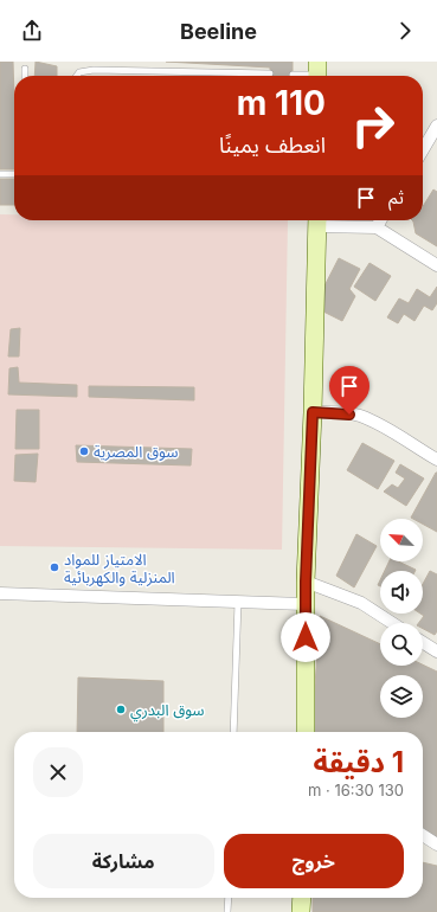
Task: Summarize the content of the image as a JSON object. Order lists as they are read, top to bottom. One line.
{"places":["سوق المصرية","الامتياز للمواد المنزلية والكهربائية","سوق البدري"],"north":"top left","page":{"header":"Beeline","turn":["110 m","انعطف يمينًا"],"then":"ثم","heading":["1 دقيقة","130 m · 16:30"],"buttons":["خروج","مشاركة"]}}
